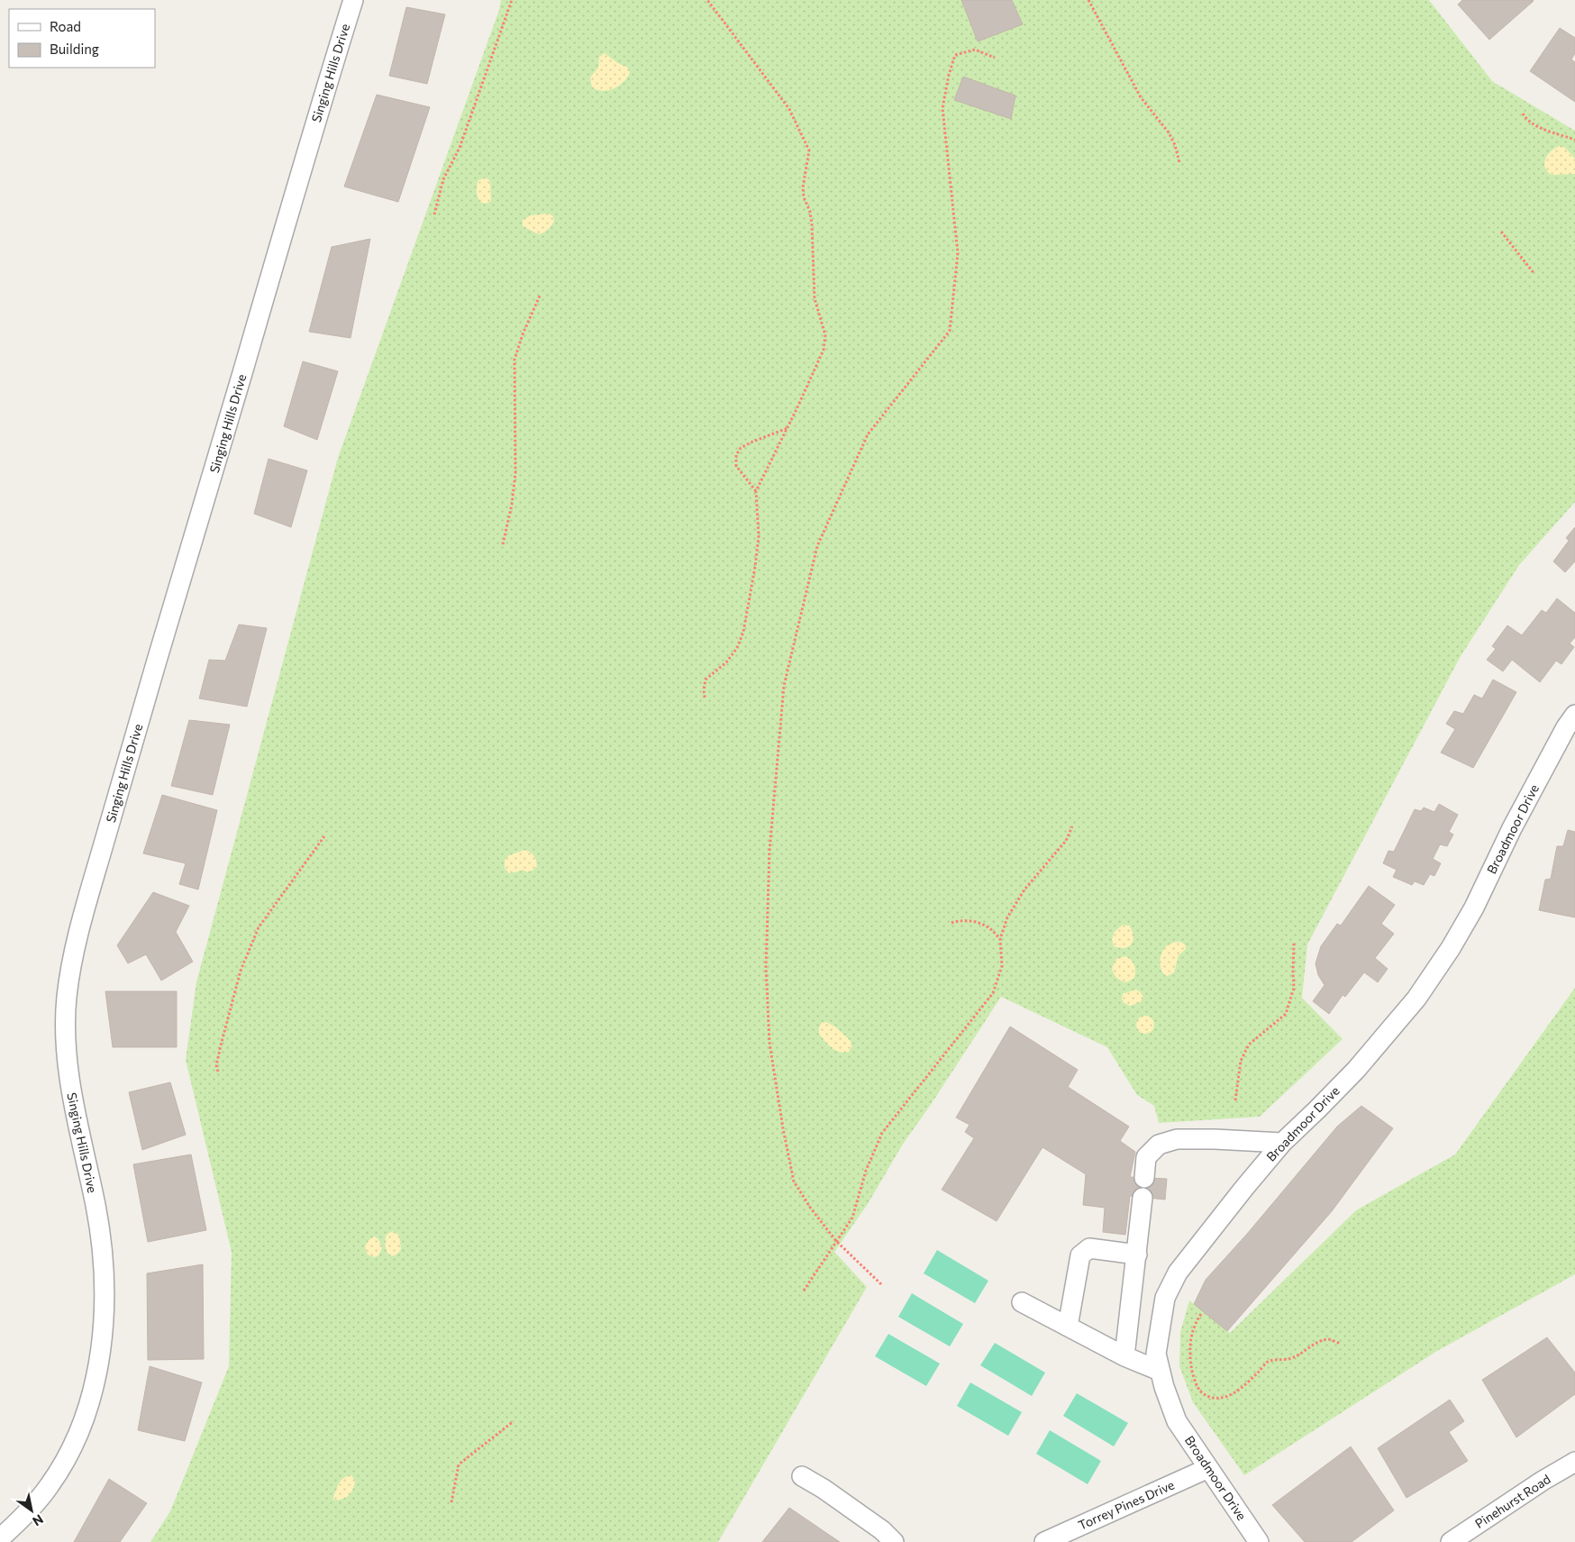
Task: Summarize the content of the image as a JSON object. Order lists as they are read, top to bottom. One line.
{"streets":{"street":["Singing Hills Drive","Broadmoor Drive","Pinehurst Road","Torrey Pines Drive"]},"crossings":[["Broadmoor Drive","Torrey Pines Drive"]],"legend":["Road","Building"],"north":"bottom right"}
